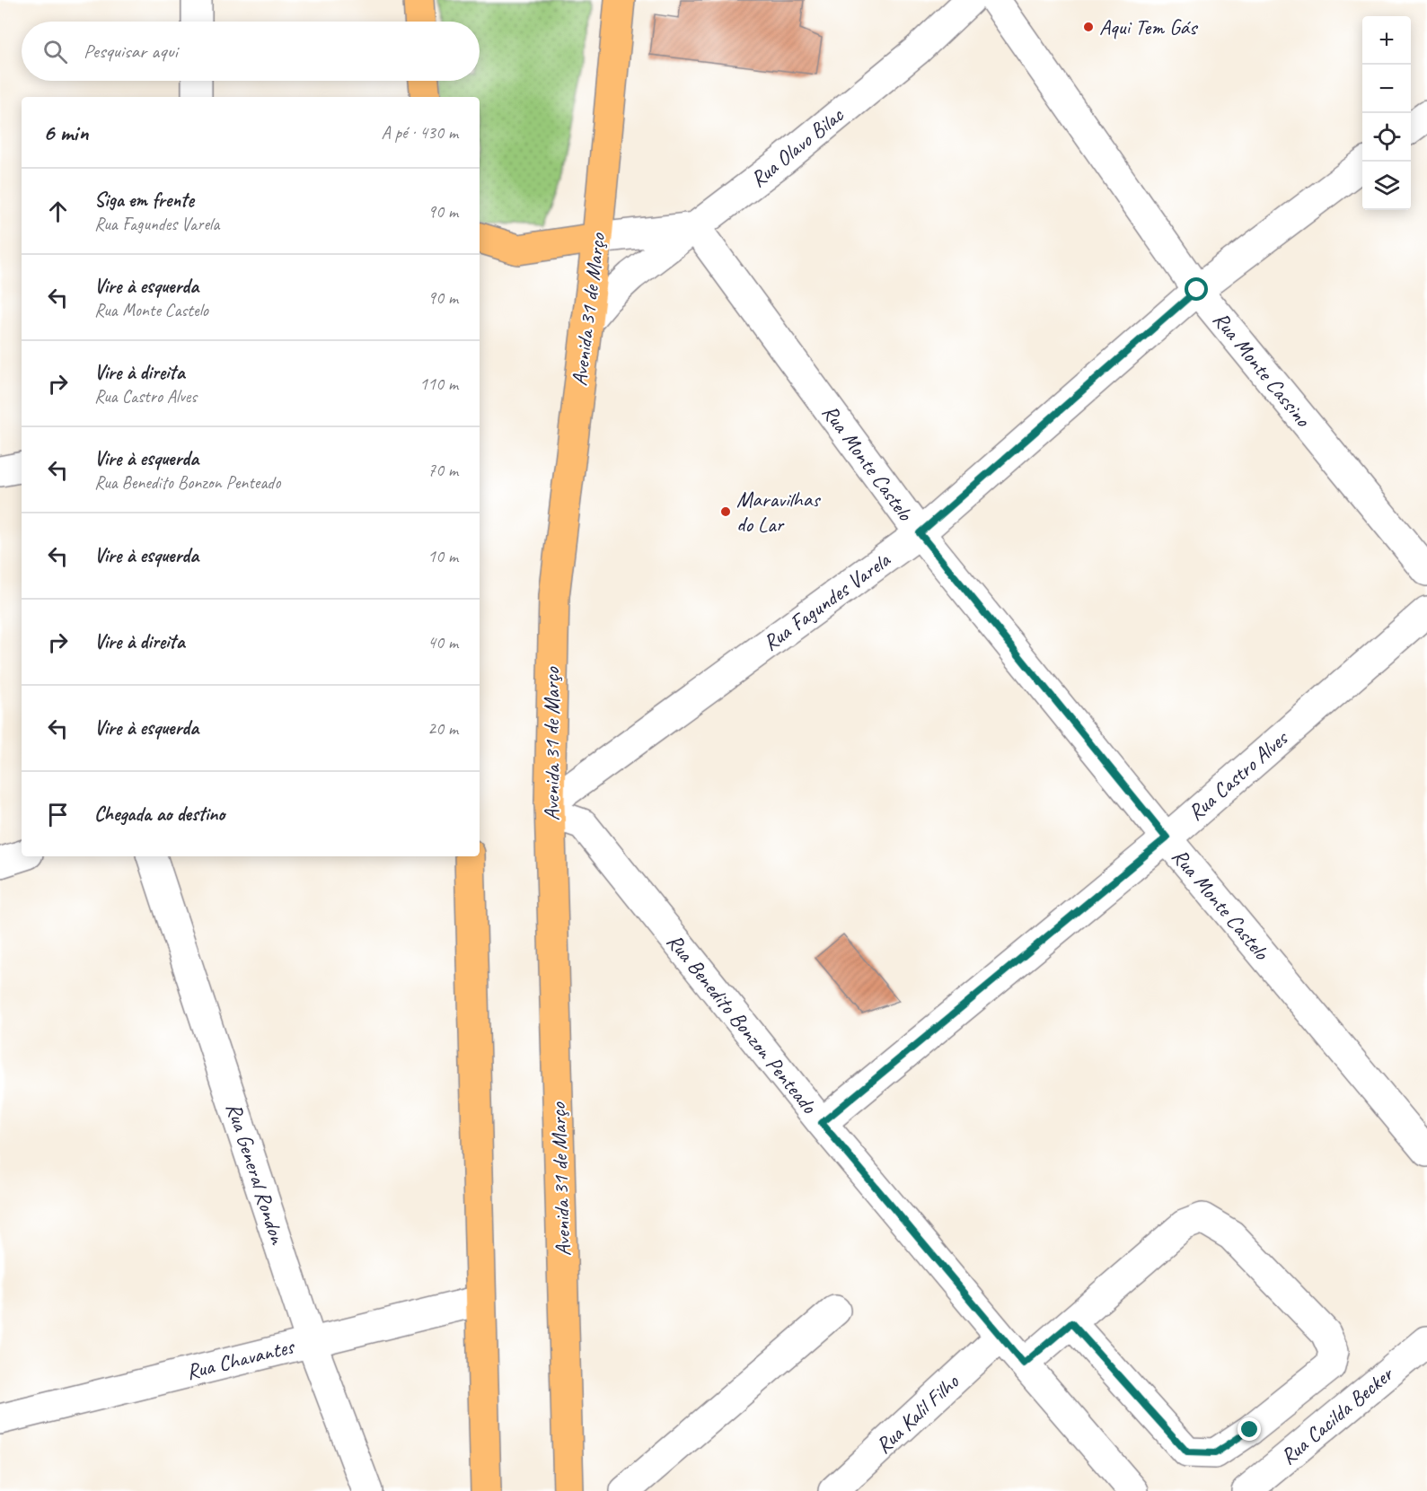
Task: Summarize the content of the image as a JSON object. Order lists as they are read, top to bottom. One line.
{"streets":{"main road":["Avenida 31 de Março"],"street":["Rua Olavo Bilac","Rua Monte Cassino","Rua Monte Castelo","Rua Fagundes Varela","Rua Castro Alves","Rua Benedito Bonzon Penteado","Rua General Rondon","Rua Chavantes","Rua Kalil Filho","Rua Cacilda Becker"]},"crossings":[["Rua Olavo Bilac","Rua Monte Castelo"],["Avenida 31 de Março","Rua Fagundes Varela"],["Avenida 31 de Março","Rua Benedito Bonzon Penteado"],["Rua Monte Cassino","Rua Fagundes Varela"],["Rua Monte Castelo","Rua Fagundes Varela"],["Rua Monte Castelo","Rua Castro Alves"],["Rua Fagundes Varela","Rua Benedito Bonzon Penteado"],["Rua Castro Alves","Rua Benedito Bonzon Penteado"],["Rua Benedito Bonzon Penteado","Rua Kalil Filho"],["Rua General Rondon","Rua Chavantes"]],"places":["Aqui Tem Gás","Maravilhas do Lar"],"page":{"map_buttons":["+","−"],"search":"Pesquisar aqui","heading":["6 min","A pé · 430 m"],"list":[["Siga em frente","Rua Fagundes Varela","90 m"],["Vire à esquerda","Rua Monte Castelo","90 m"],["Vire à direita","Rua Castro Alves","110 m"],["Vire à esquerda","Rua Benedito Bonzon Penteado","70 m"],["Vire à esquerda","10 m"],["Vire à direita","40 m"],["Vire à esquerda","20 m"],"Chegada ao destino"]}}
